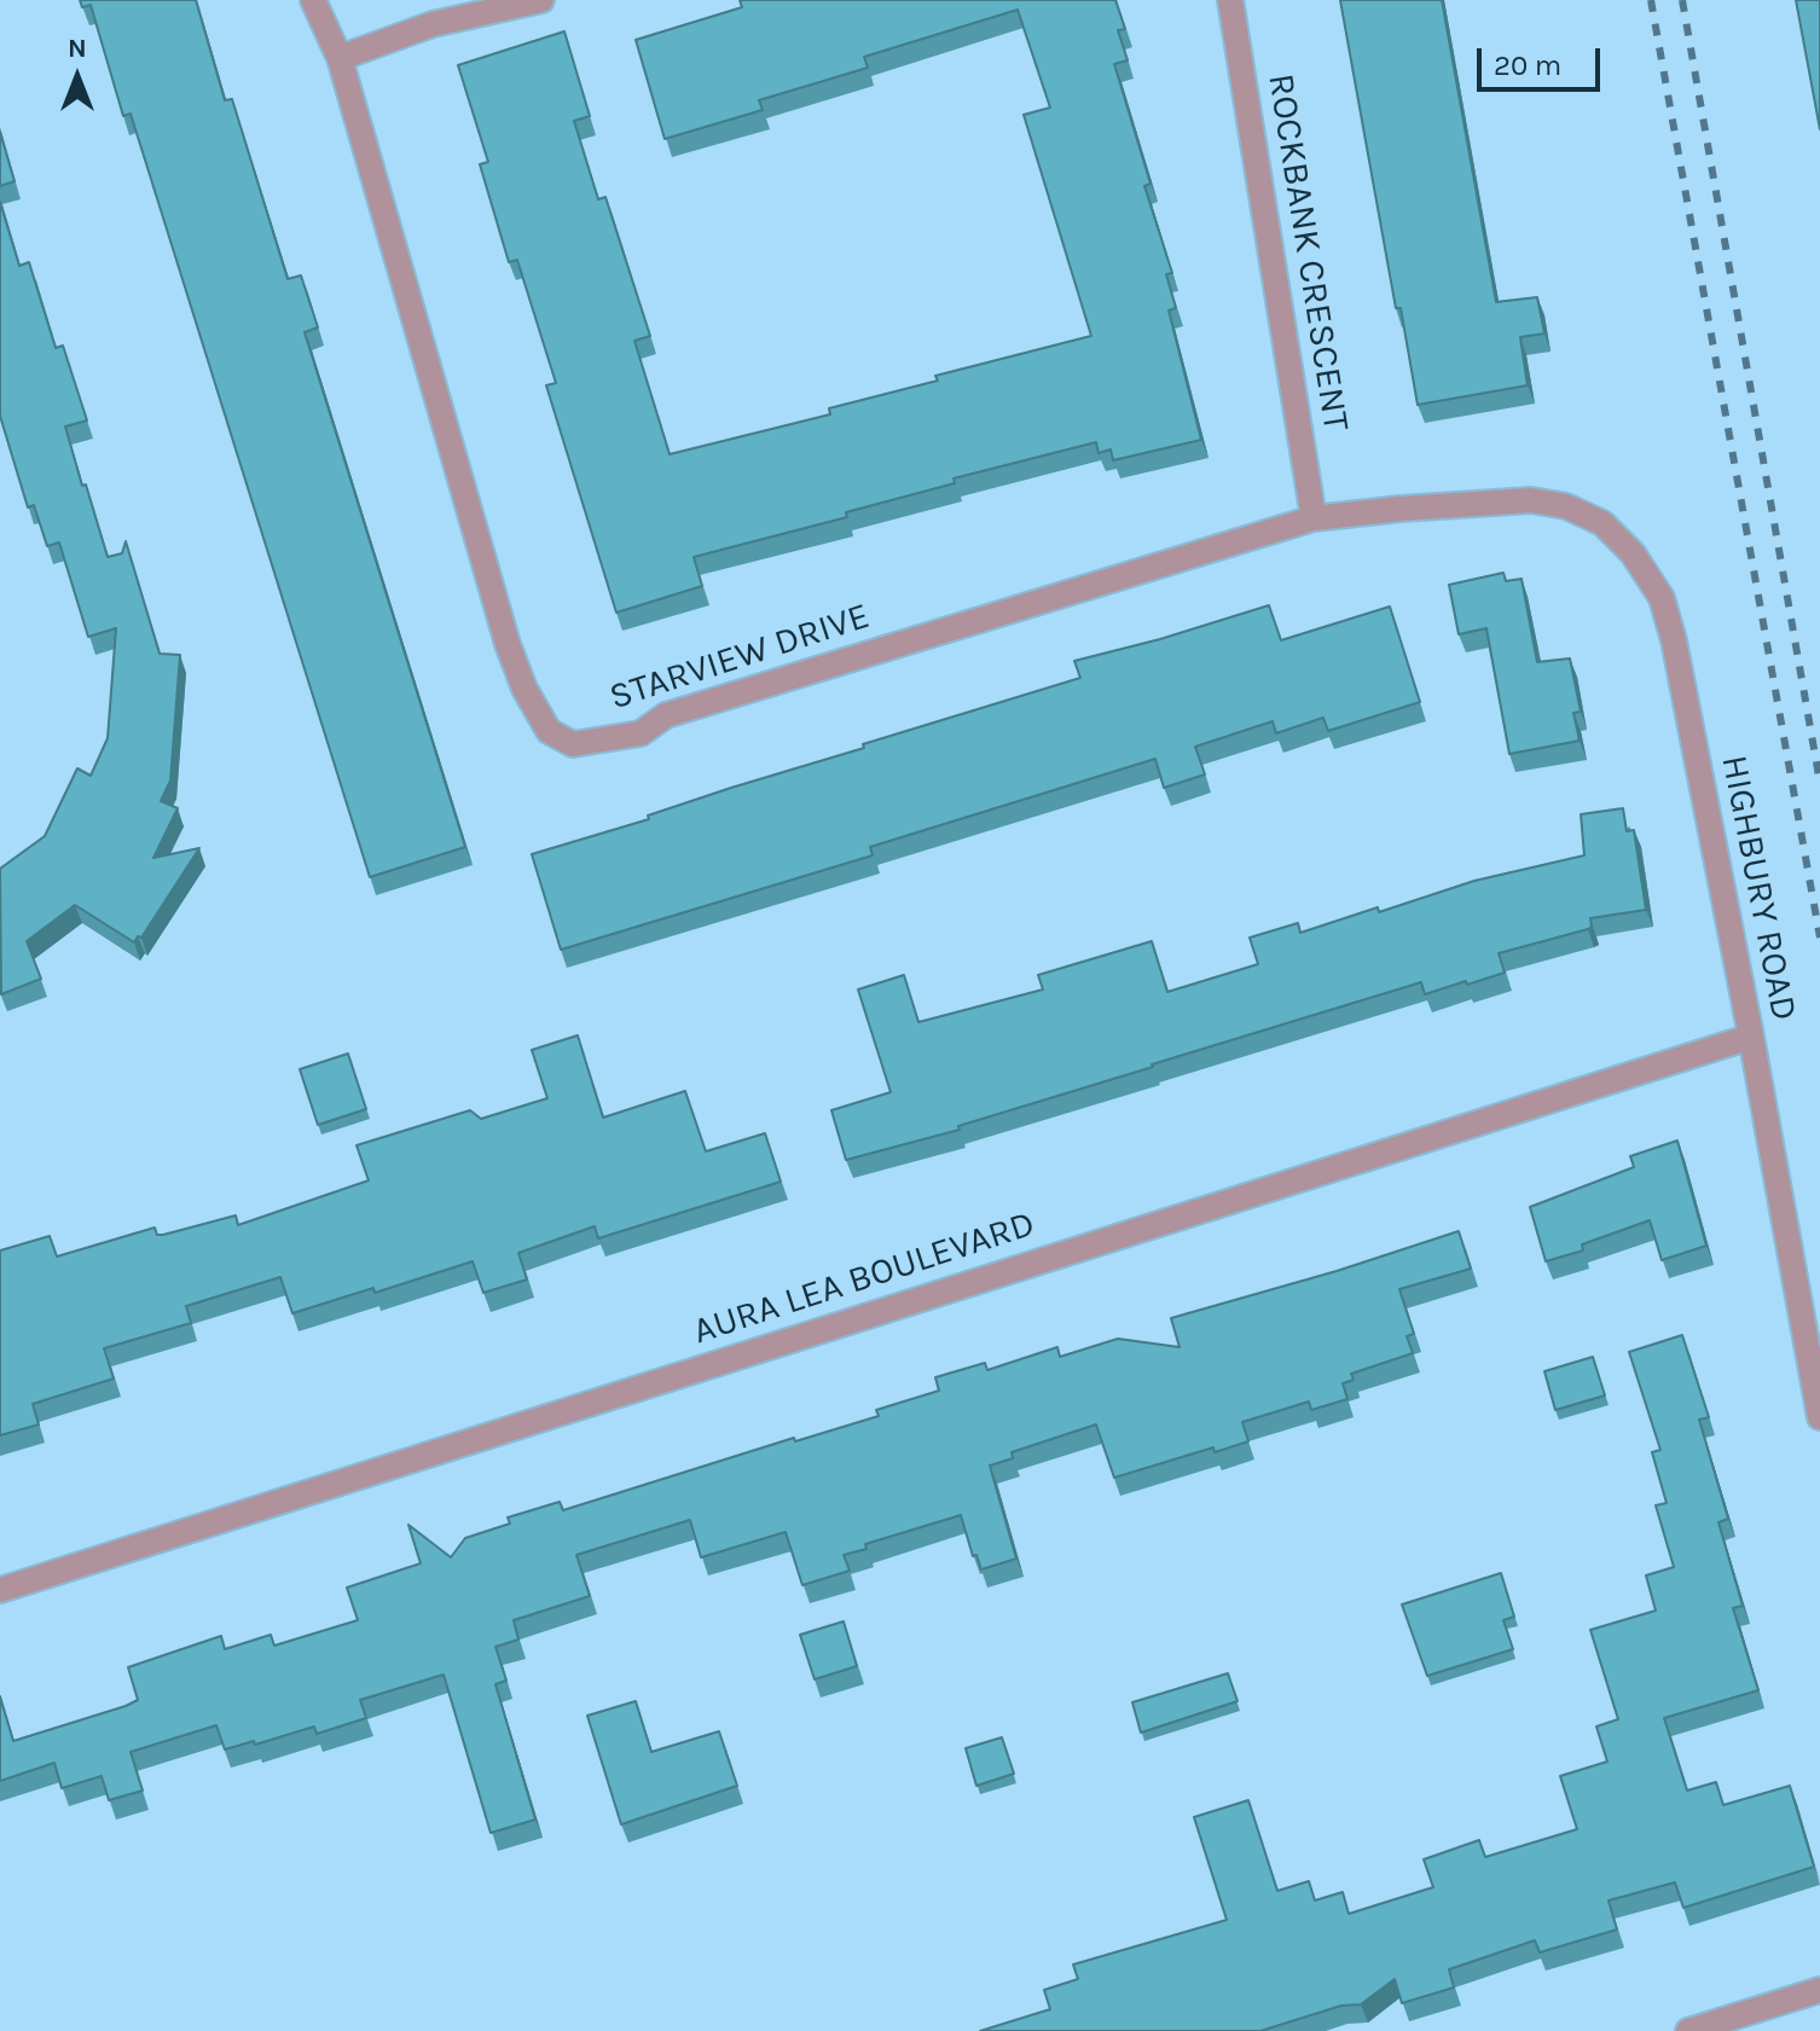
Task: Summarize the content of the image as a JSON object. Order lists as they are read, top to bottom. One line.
{"streets":{"street":["ROCKBANK CRESCENT","STARVIEW DRIVE","HIGHBURY ROAD","AURA LEA BOULEVARD"]},"crossings":[["ROCKBANK CRESCENT","STARVIEW DRIVE"],["STARVIEW DRIVE","HIGHBURY ROAD"],["HIGHBURY ROAD","AURA LEA BOULEVARD"]],"scale_bar":"20 m","north":"top"}
